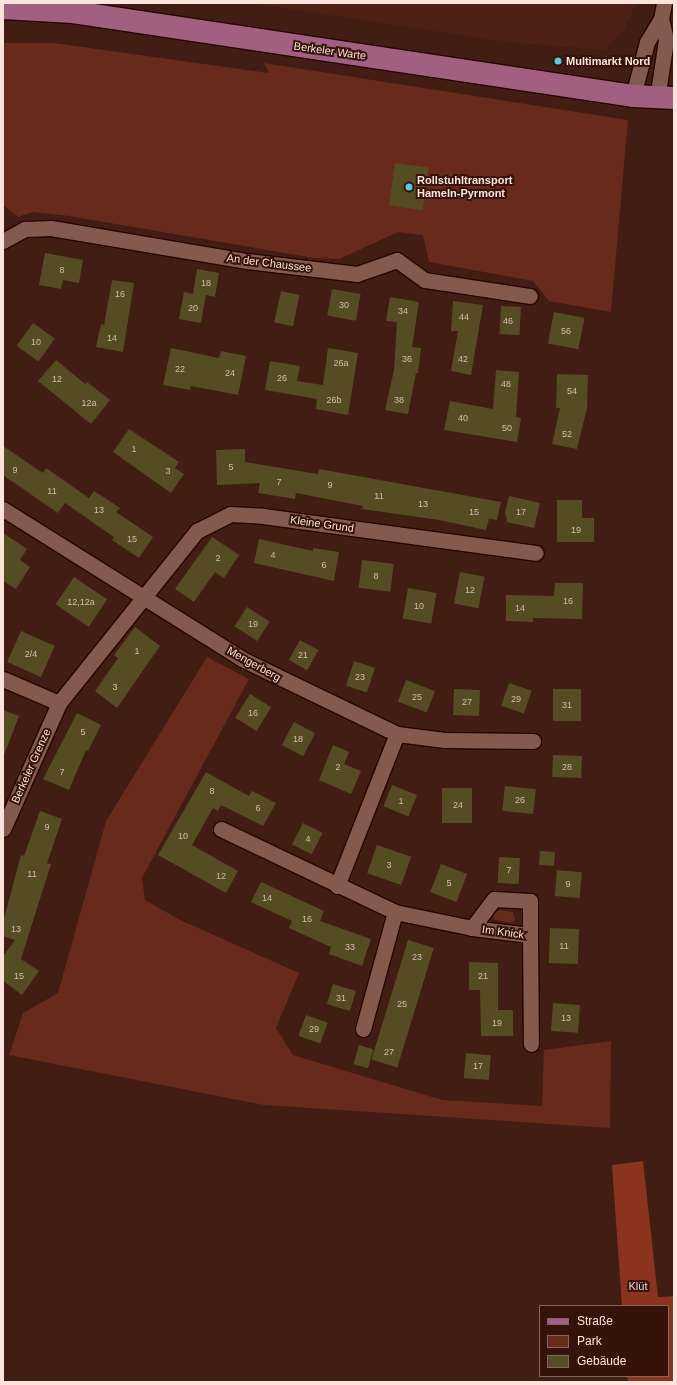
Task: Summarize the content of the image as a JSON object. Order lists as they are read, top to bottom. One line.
{"streets":{"main road":["Berkeler Warte"],"street":["An der Chaussee","Kleine Grund","Mengerberg","Berkeler Grenze","Im Knick"]},"crossings":[["Kleine Grund","Mengerberg"],["Kleine Grund","Berkeler Grenze"],["Mengerberg","Berkeler Grenze"]],"parks":["Klüt"],"places":["Multimarkt Nord","Rollstuhltransport Hameln-Pyrmont"],"house_numbers":["8","18","16","30","20","34","44","46","56","14","10","36","42","26a","22","24","26","12","48","54","26b","38","12a","40","50","52","1","5","9","3","7","9","11","11","13","13","15","17","19","15","4","2","6","8","12","16","12,12a","10","14","19","1","2/4","21","23","3","25","29","27","31","16","5","18","2","28","7","8","26","1","24","6","9","10","4","3","7","11","12","5","9","14","16","13","11","33","23","15","21","31","25","13","19","29","27","17"],"legend":["Straße","Park","Gebäude"]}
